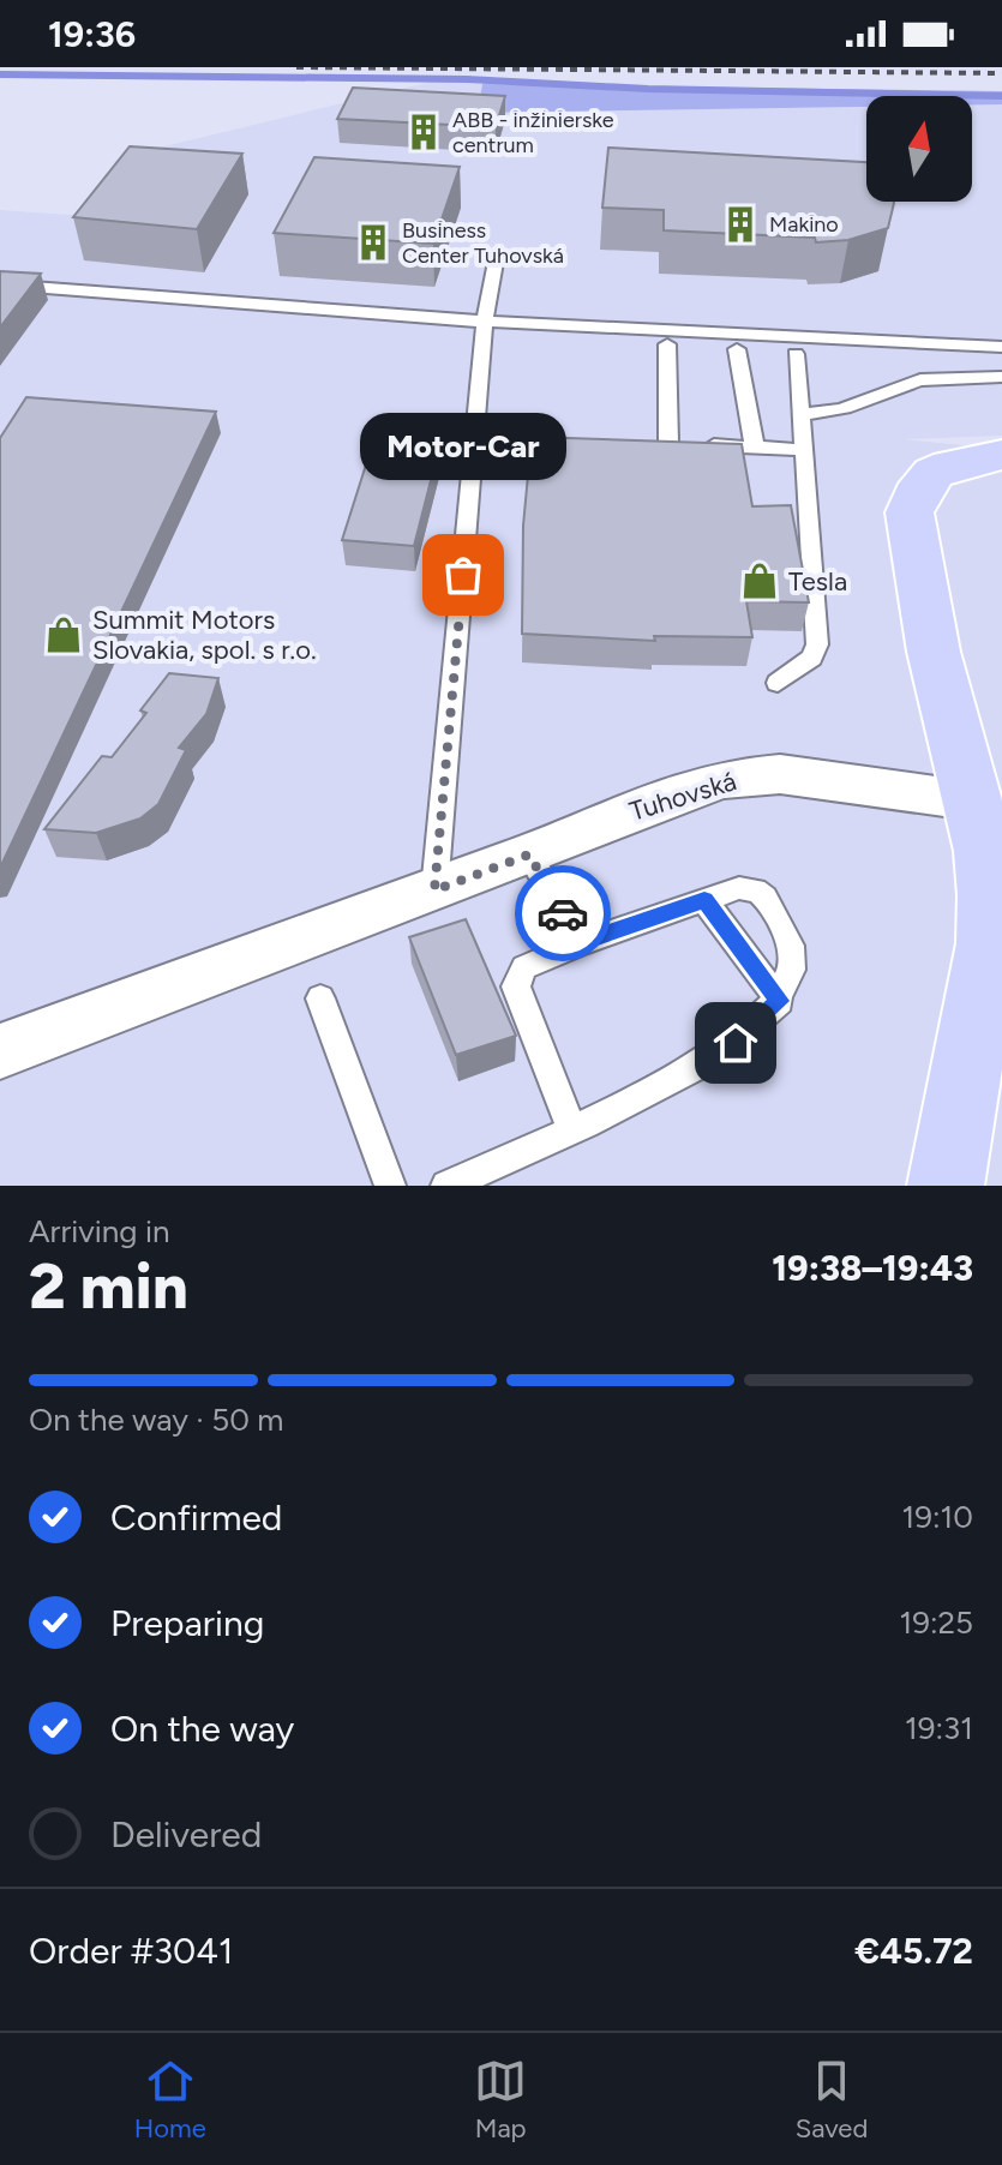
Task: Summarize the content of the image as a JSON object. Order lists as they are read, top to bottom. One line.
{"streets":{"street":["Tuhovská"]},"places":{"building":["ABB - inžinierske centrum","Makino","Business Center Tuhovská"],"other":["Motor-Car"],"shop":["Tesla","Summit Motors Slovakia, spol. s r.o."]},"north":"top","page":{"status":"19:36","bubble":"Motor-Car","heading":["2 min","Arriving in","19:38–19:43"],"panel":["Order #3041","€45.72"],"bar":"On the way · 50 m","list":[["Confirmed","19:10"],["Preparing","19:25"],["On the way","19:31"],"Delivered"],"tabs":["Home","Map","Saved"]}}
